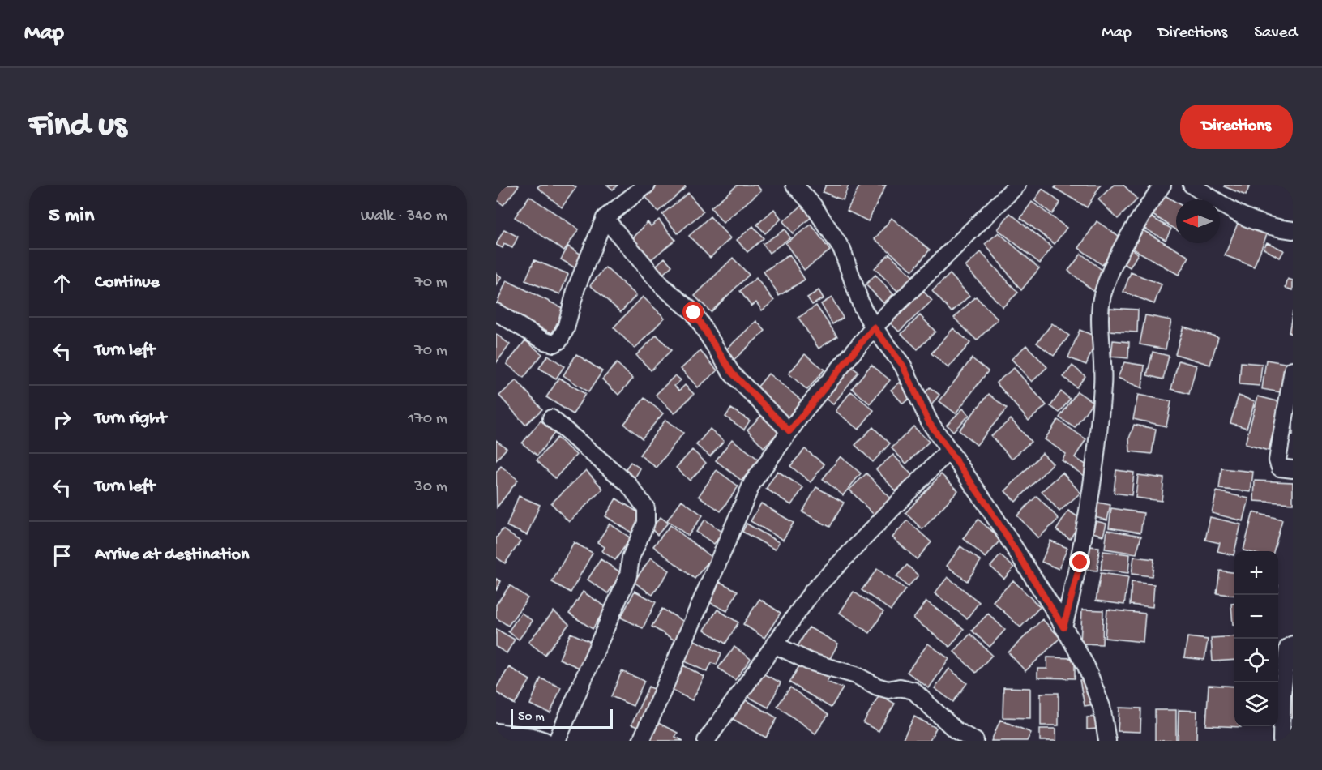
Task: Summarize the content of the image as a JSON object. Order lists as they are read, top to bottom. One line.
{"scale_bar":"50 m","north":"left","page":{"header":"Map","nav":["Map","Directions","Saved"],"buttons":"Directions","title":"Find us","heading":["5 min","Walk · 340 m"],"list":[["Continue","70 m"],["Turn left","70 m"],["Turn right","170 m"],["Turn left","30 m"],"Arrive at destination"],"map_buttons":["+","−"],"scale":"50 m"}}
